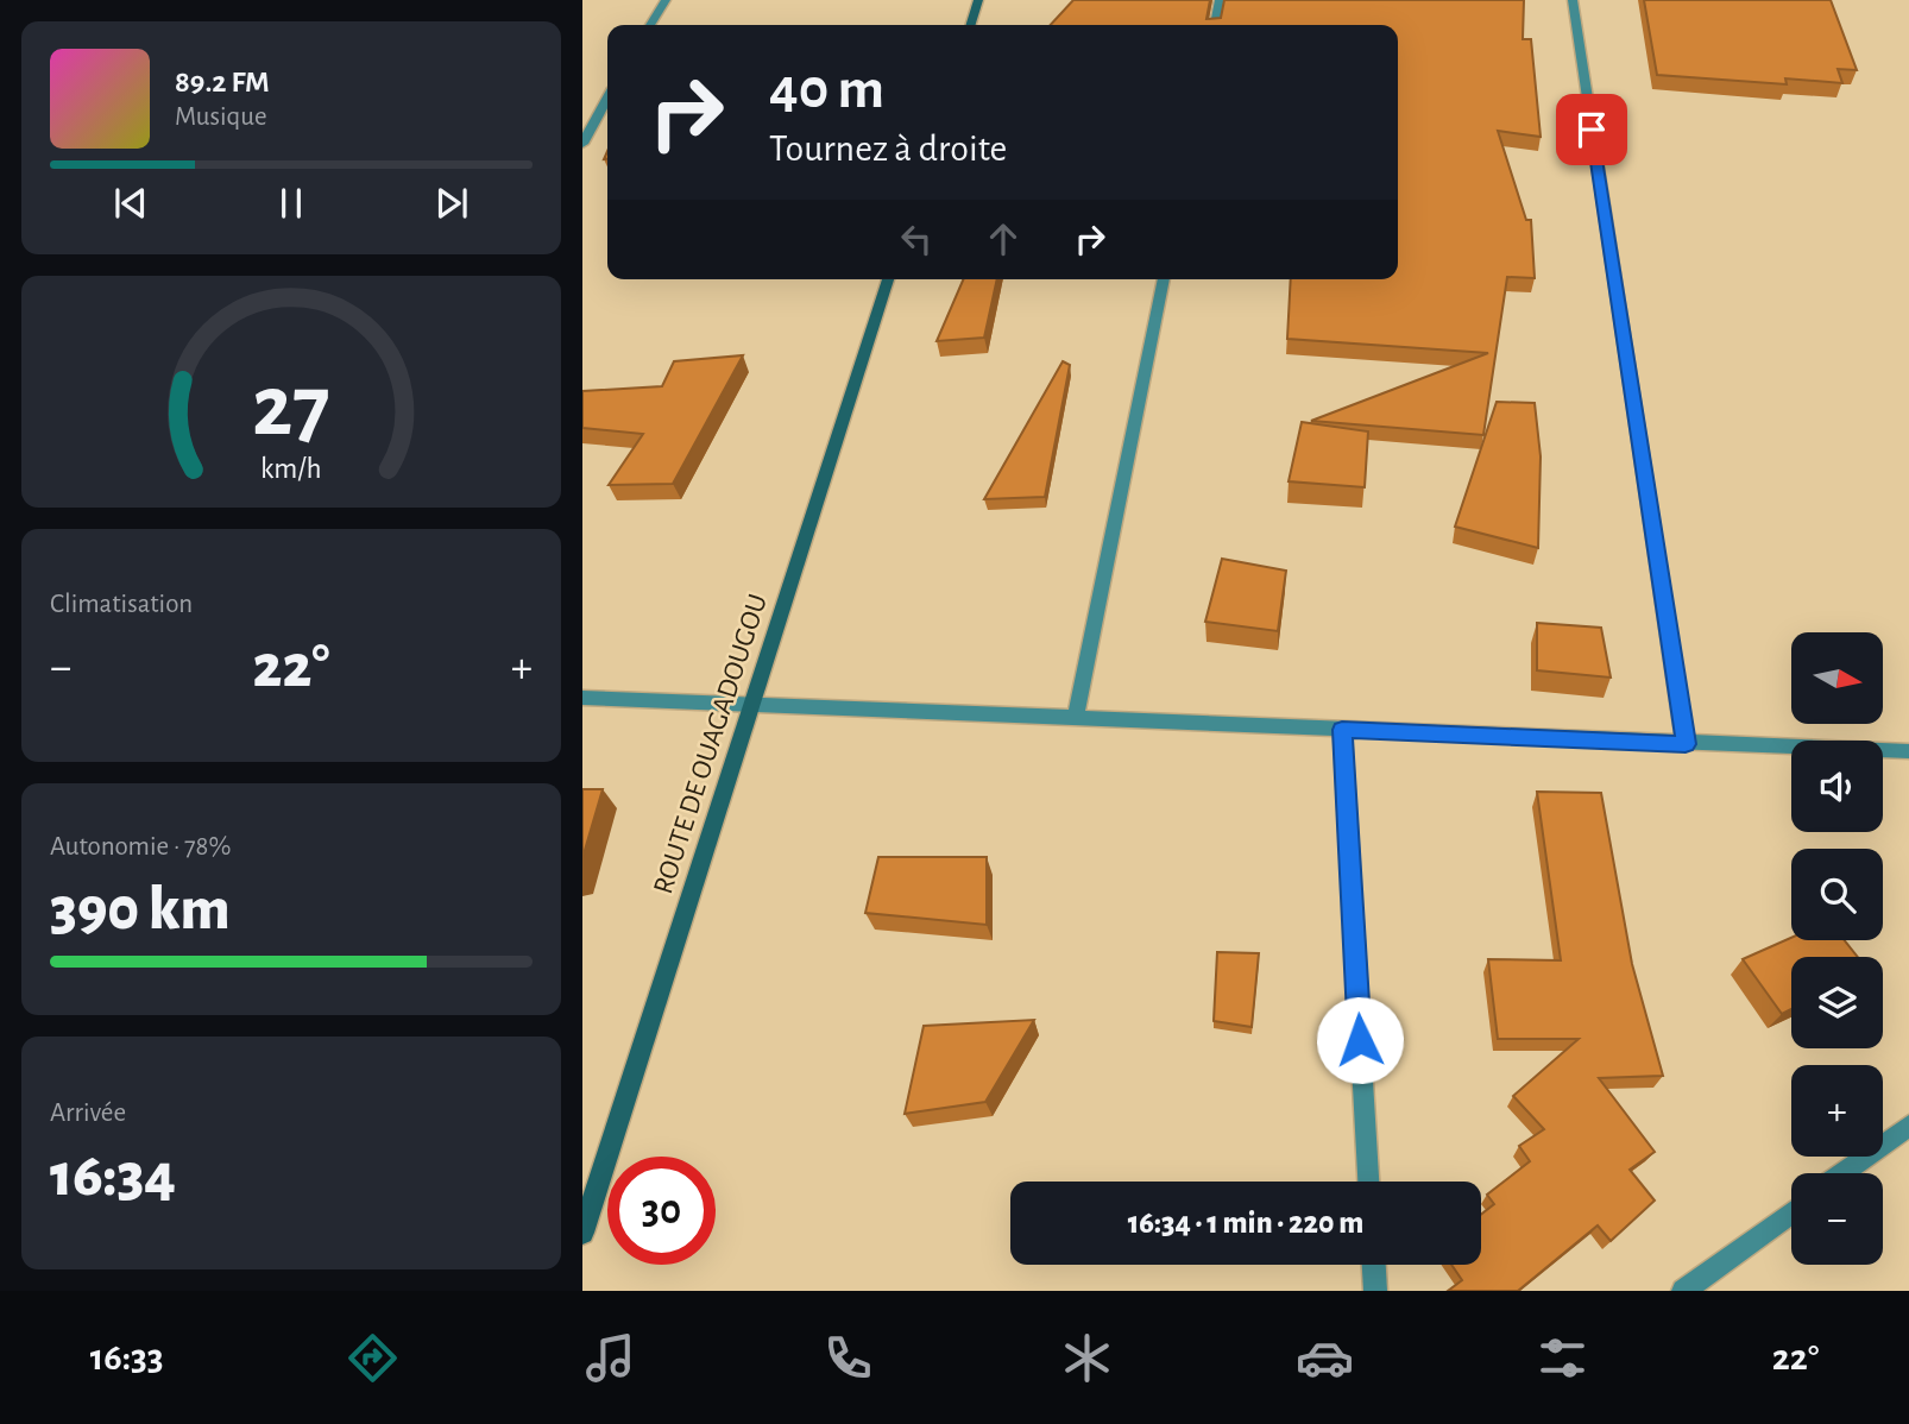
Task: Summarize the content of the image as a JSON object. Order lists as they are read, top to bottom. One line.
{"streets":{"street":["ROUTE DE OUAGADOUGOU"]},"north":"right","page":{"turn":["40 m","Tournez à droite"],"song":["89.2 FM","Musique"],"tile":["Climatisation",["Autonomie · 78%","390 km"],["Arrivée","16:34"]],"map_buttons":["+","−"],"heat":["−","22°","+"],"limit":"30","trip":"16:34 · 1 min · 220 m","tabs":["16:33","22°"],"gauge":["27","km/h"]}}
